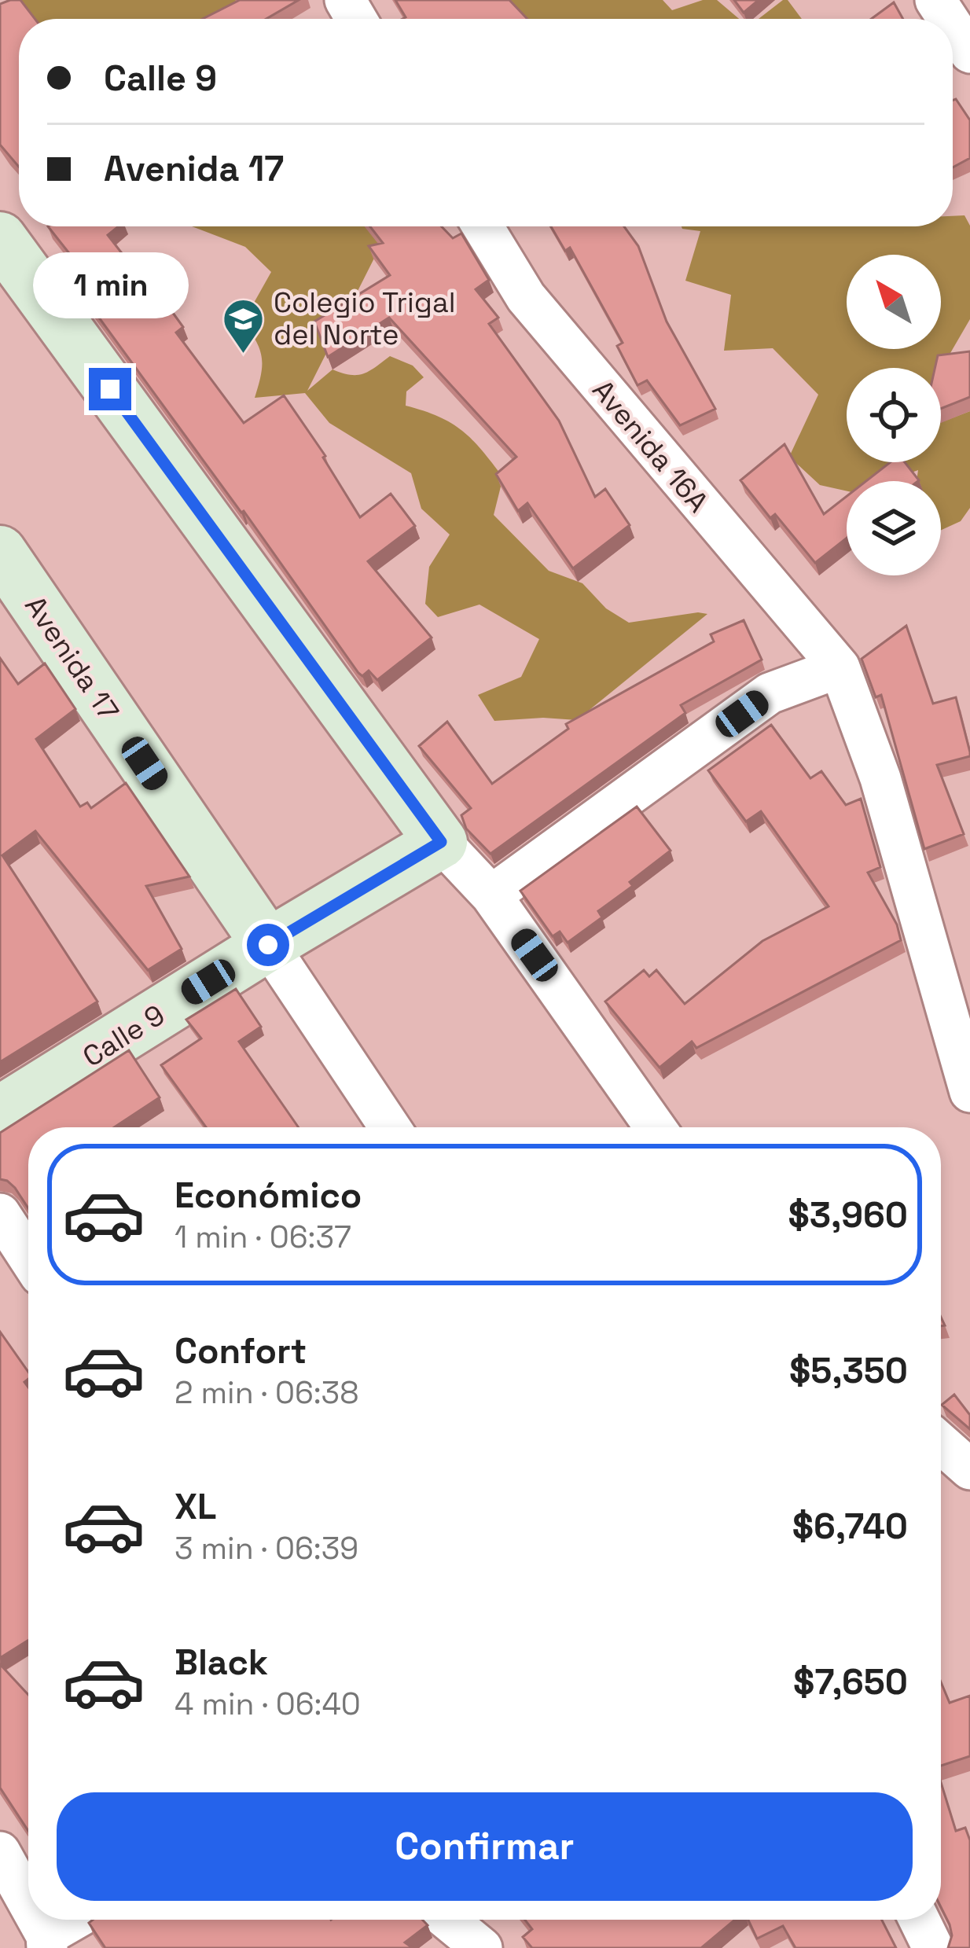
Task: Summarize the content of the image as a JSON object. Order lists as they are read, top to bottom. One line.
{"streets":{"main road":["Avenida 17","Calle 9"],"street":["Avenida 16A"]},"crossings":[["Avenida 17","Calle 9"]],"places":{"school or university":["Colegio Trigal del Norte"]},"north":"top left","page":{"banner":["Calle 9","Avenida 17"],"bubble":"1 min","list":[{"name":"Económico","note":"1 min · 06:37","value":"$3,960"},{"name":"Confort","note":"2 min · 06:38","value":"$5,350"},{"name":"XL","note":"3 min · 06:39","value":"$6,740"},{"name":"Black","note":"4 min · 06:40","value":"$7,650"}],"buttons":"Confirmar"}}
